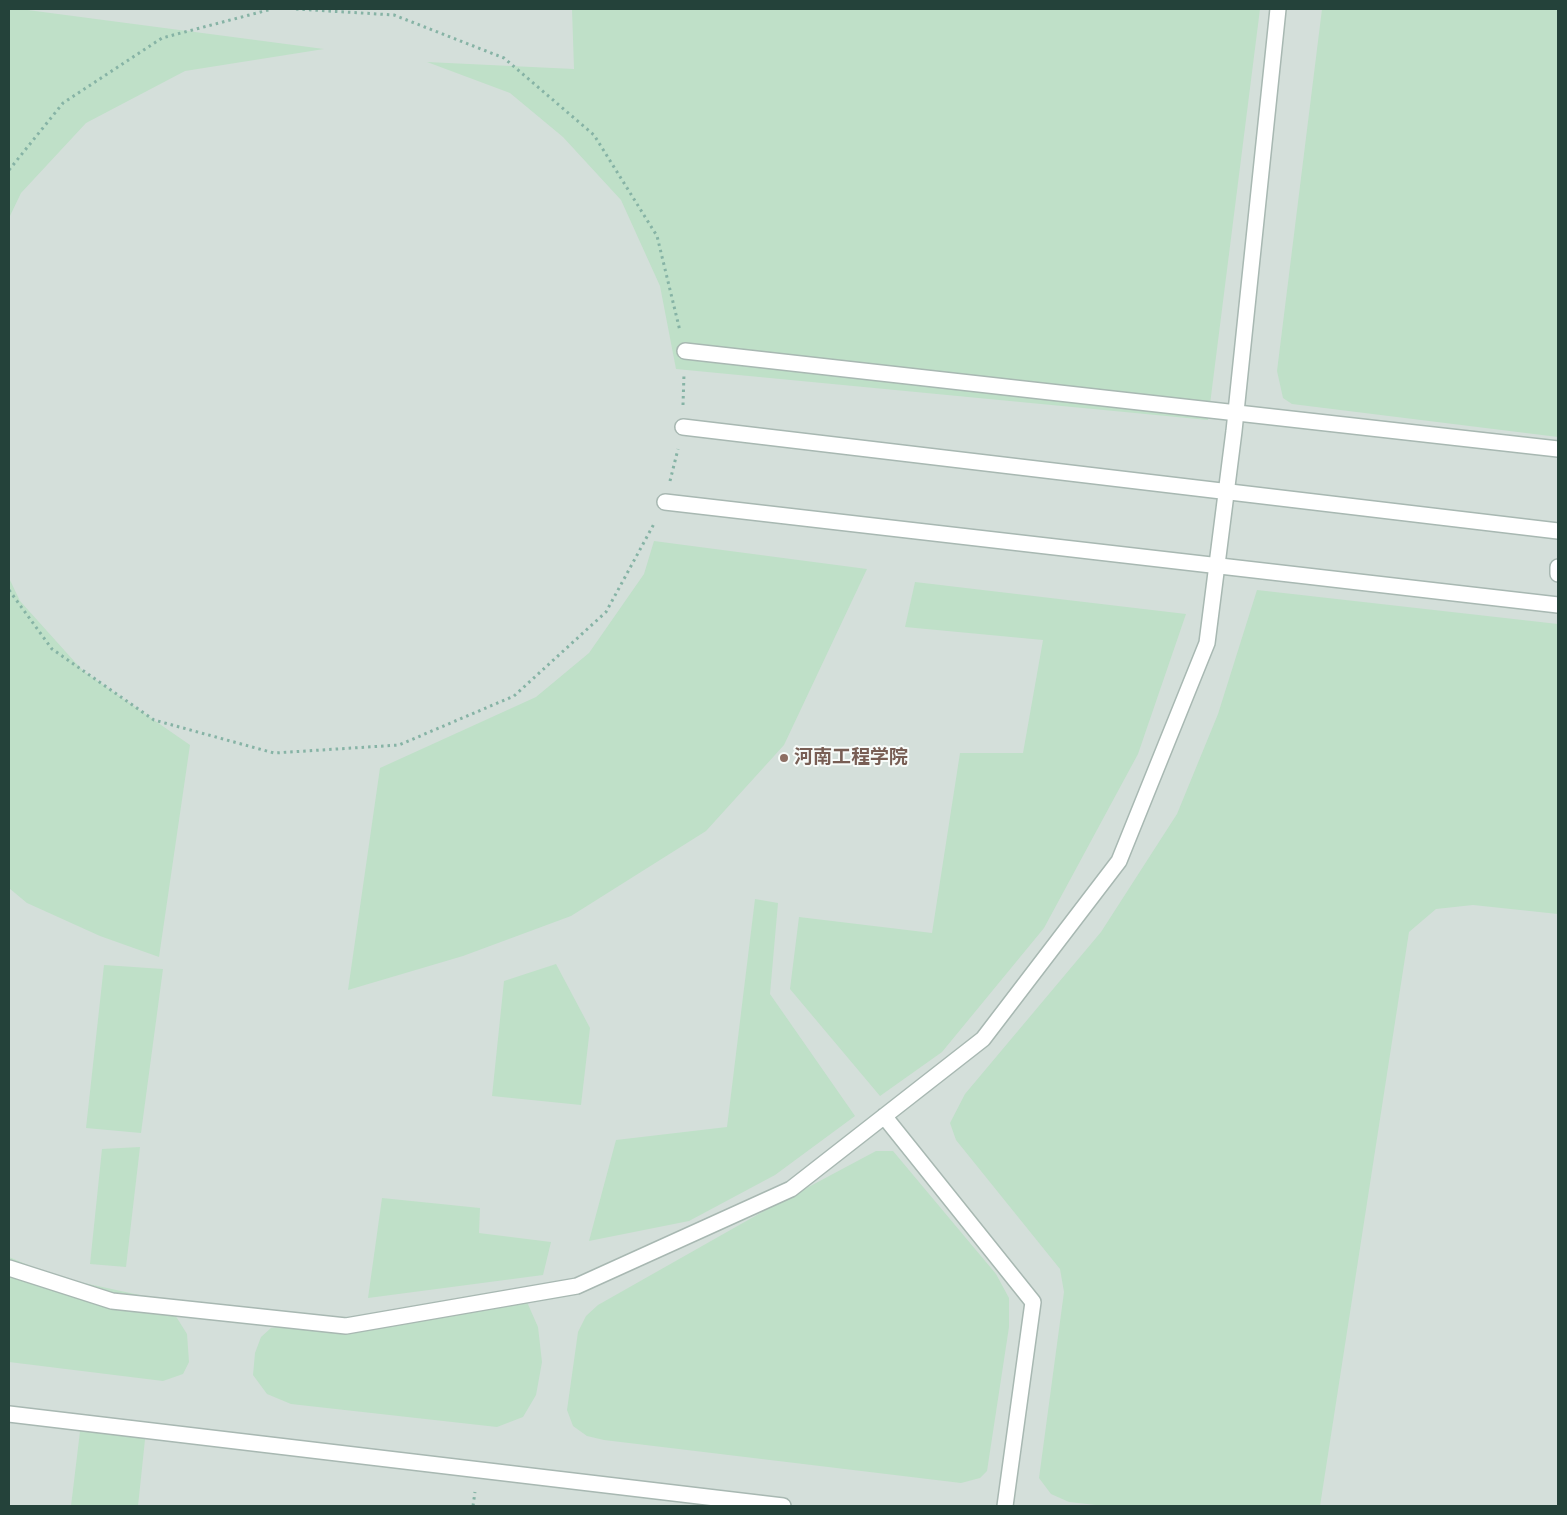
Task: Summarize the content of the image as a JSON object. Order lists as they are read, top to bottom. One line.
{"places":["河南工程学院"]}
